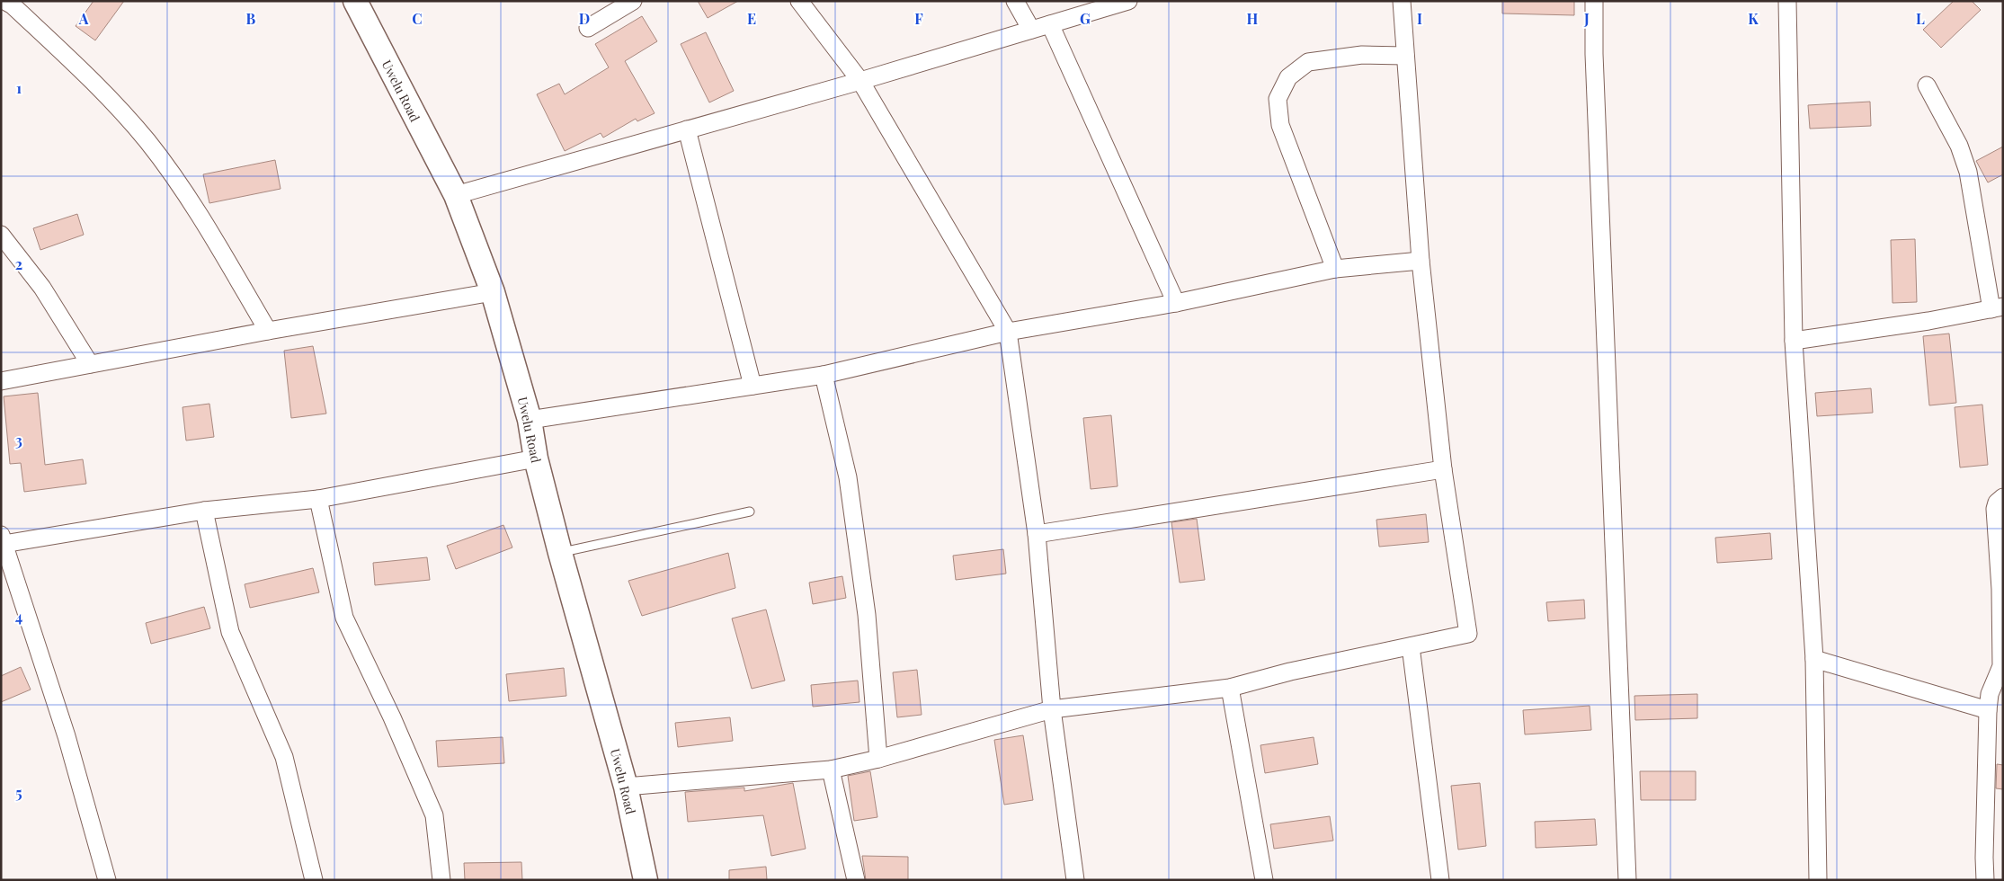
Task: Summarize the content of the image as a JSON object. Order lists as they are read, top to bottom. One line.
{"streets":{"street":["Uwelu Road"]},"grid":{"columns":["A","B","C","D","E","F","G","H","I","J","K","L"],"rows":["1","2","3","4","5"]}}
